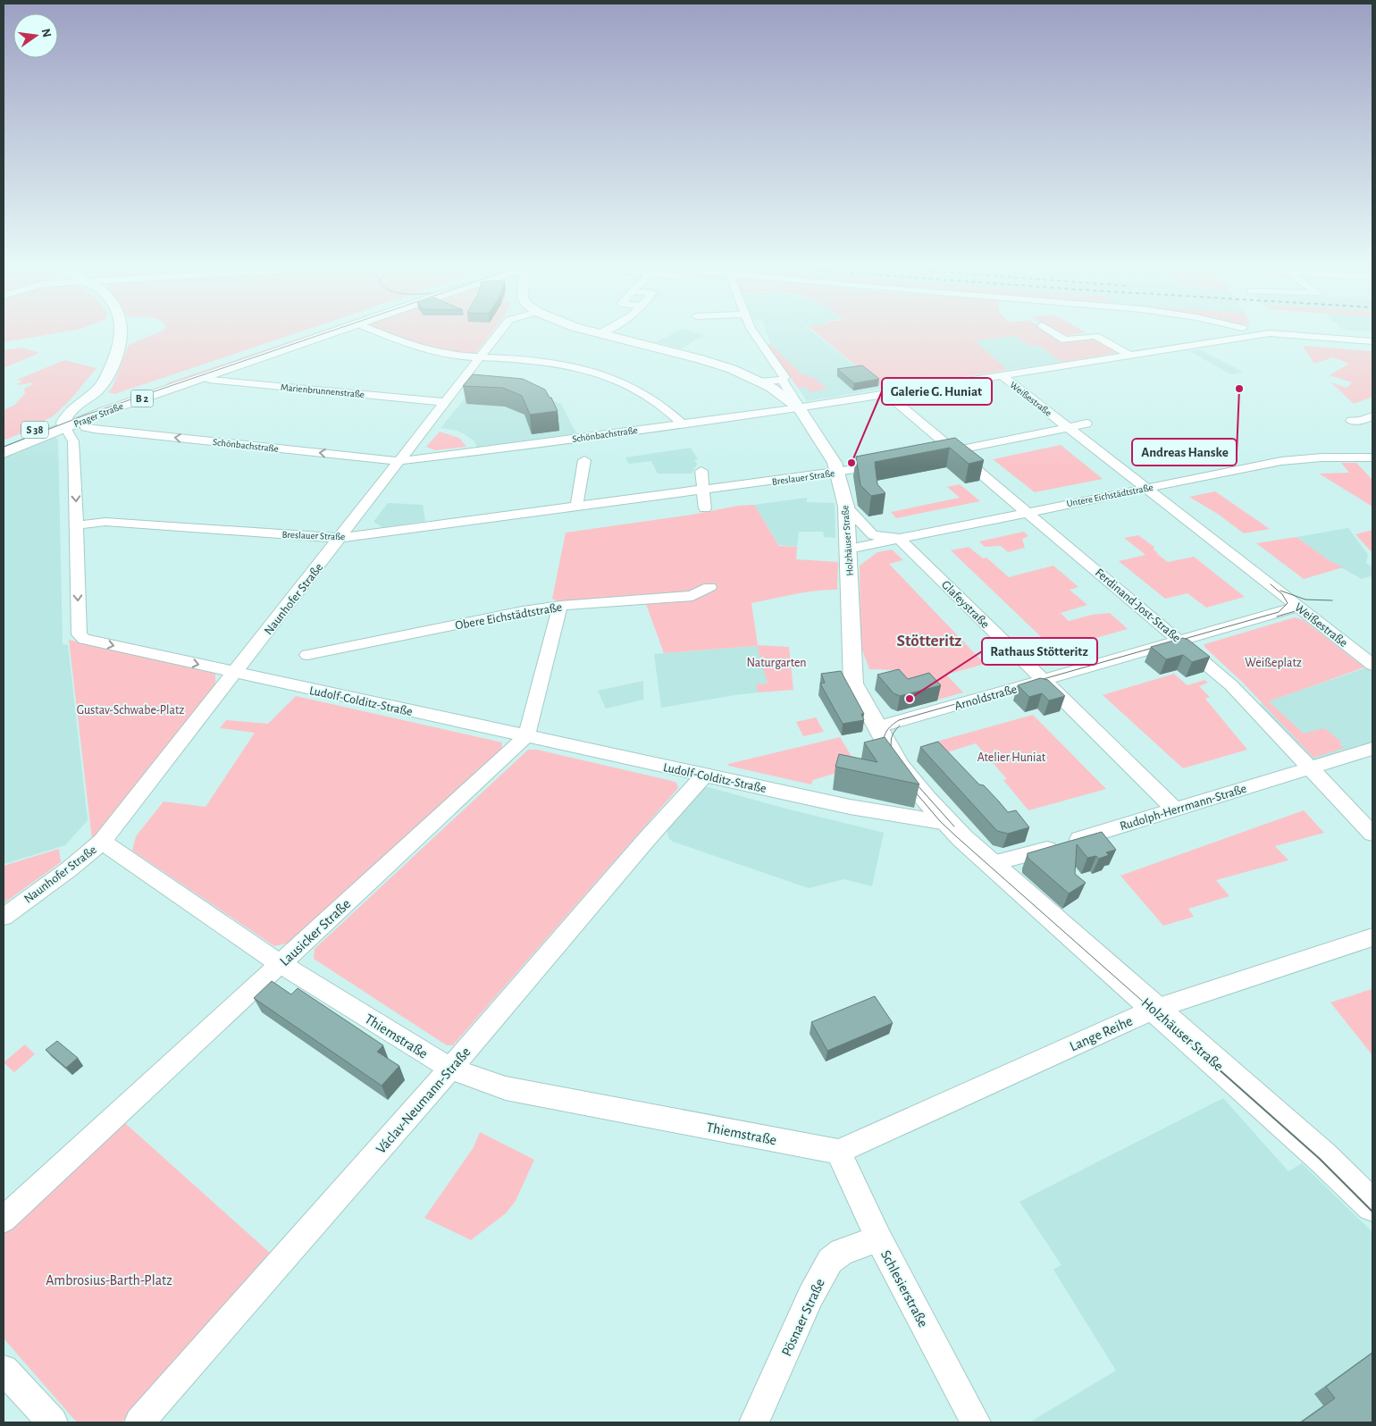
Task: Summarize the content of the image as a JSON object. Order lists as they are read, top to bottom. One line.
{"streets":{"main road":["B 2","Prager Straße","S 38","Holzhäuser Straße"],"street":["Marienbrunnenstraße","Weißestraße","Schönbachstraße","Breslauer Straße","Untere Eichstädtstraße","Naunhofer Straße","Glafeystraße","Ferdinand-Jost-Straße","Obere Eichstädtstraße","Arnoldstraße","Ludolf-Colditz-Straße","Rudolph-Herrmann-Straße","Lausicker Straße","Lange Reihe","Thiemstraße","Václav-Neumann-Straße","Schlesierstraße","Pösnaer Straße"]},"crossings":[["Marienbrunnenstraße","Prager Straße"],["Marienbrunnenstraße","Naunhofer Straße"],["B 2","Prager Straße"],["Weißestraße","Schönbachstraße"],["Weißestraße","Untere Eichstädtstraße"],["Weißestraße","Arnoldstraße"],["Prager Straße","Schönbachstraße"],["Prager Straße","Ludolf-Colditz-Straße"],["Schönbachstraße","Holzhäuser Straße"],["Schönbachstraße","Naunhofer Straße"],["Schönbachstraße","Ferdinand-Jost-Straße"],["Breslauer Straße","Holzhäuser Straße"],["Breslauer Straße","Naunhofer Straße"],["Breslauer Straße","Ludolf-Colditz-Straße"],["Untere Eichstädtstraße","Holzhäuser Straße"],["Untere Eichstädtstraße","Glafeystraße"],["Untere Eichstädtstraße","Ferdinand-Jost-Straße"],["Holzhäuser Straße","Arnoldstraße"],["Holzhäuser Straße","Ludolf-Colditz-Straße"],["Holzhäuser Straße","Rudolph-Herrmann-Straße"],["Holzhäuser Straße","Lange Reihe"],["Naunhofer Straße","Ludolf-Colditz-Straße"],["Naunhofer Straße","Thiemstraße"],["Glafeystraße","Arnoldstraße"],["Glafeystraße","Rudolph-Herrmann-Straße"],["Ferdinand-Jost-Straße","Arnoldstraße"],["Ferdinand-Jost-Straße","Rudolph-Herrmann-Straße"],["Ludolf-Colditz-Straße","Lausicker Straße"],["Ludolf-Colditz-Straße","Václav-Neumann-Straße"],["Lausicker Straße","Thiemstraße"],["Lange Reihe","Thiemstraße"],["Lange Reihe","Schlesierstraße"],["Thiemstraße","Václav-Neumann-Straße"],["Thiemstraße","Schlesierstraße"],["Schlesierstraße","Pösnaer Straße"]],"districts":["Stötteritz"],"parks":["Naturgarten","Weißeplatz","Gustav-Schwabe-Platz","Atelier Huniat","Ambrosius-Barth-Platz"],"places":["Andreas Hanske","Galerie G. Huniat","Rathaus Stötteritz"],"north":"right"}
